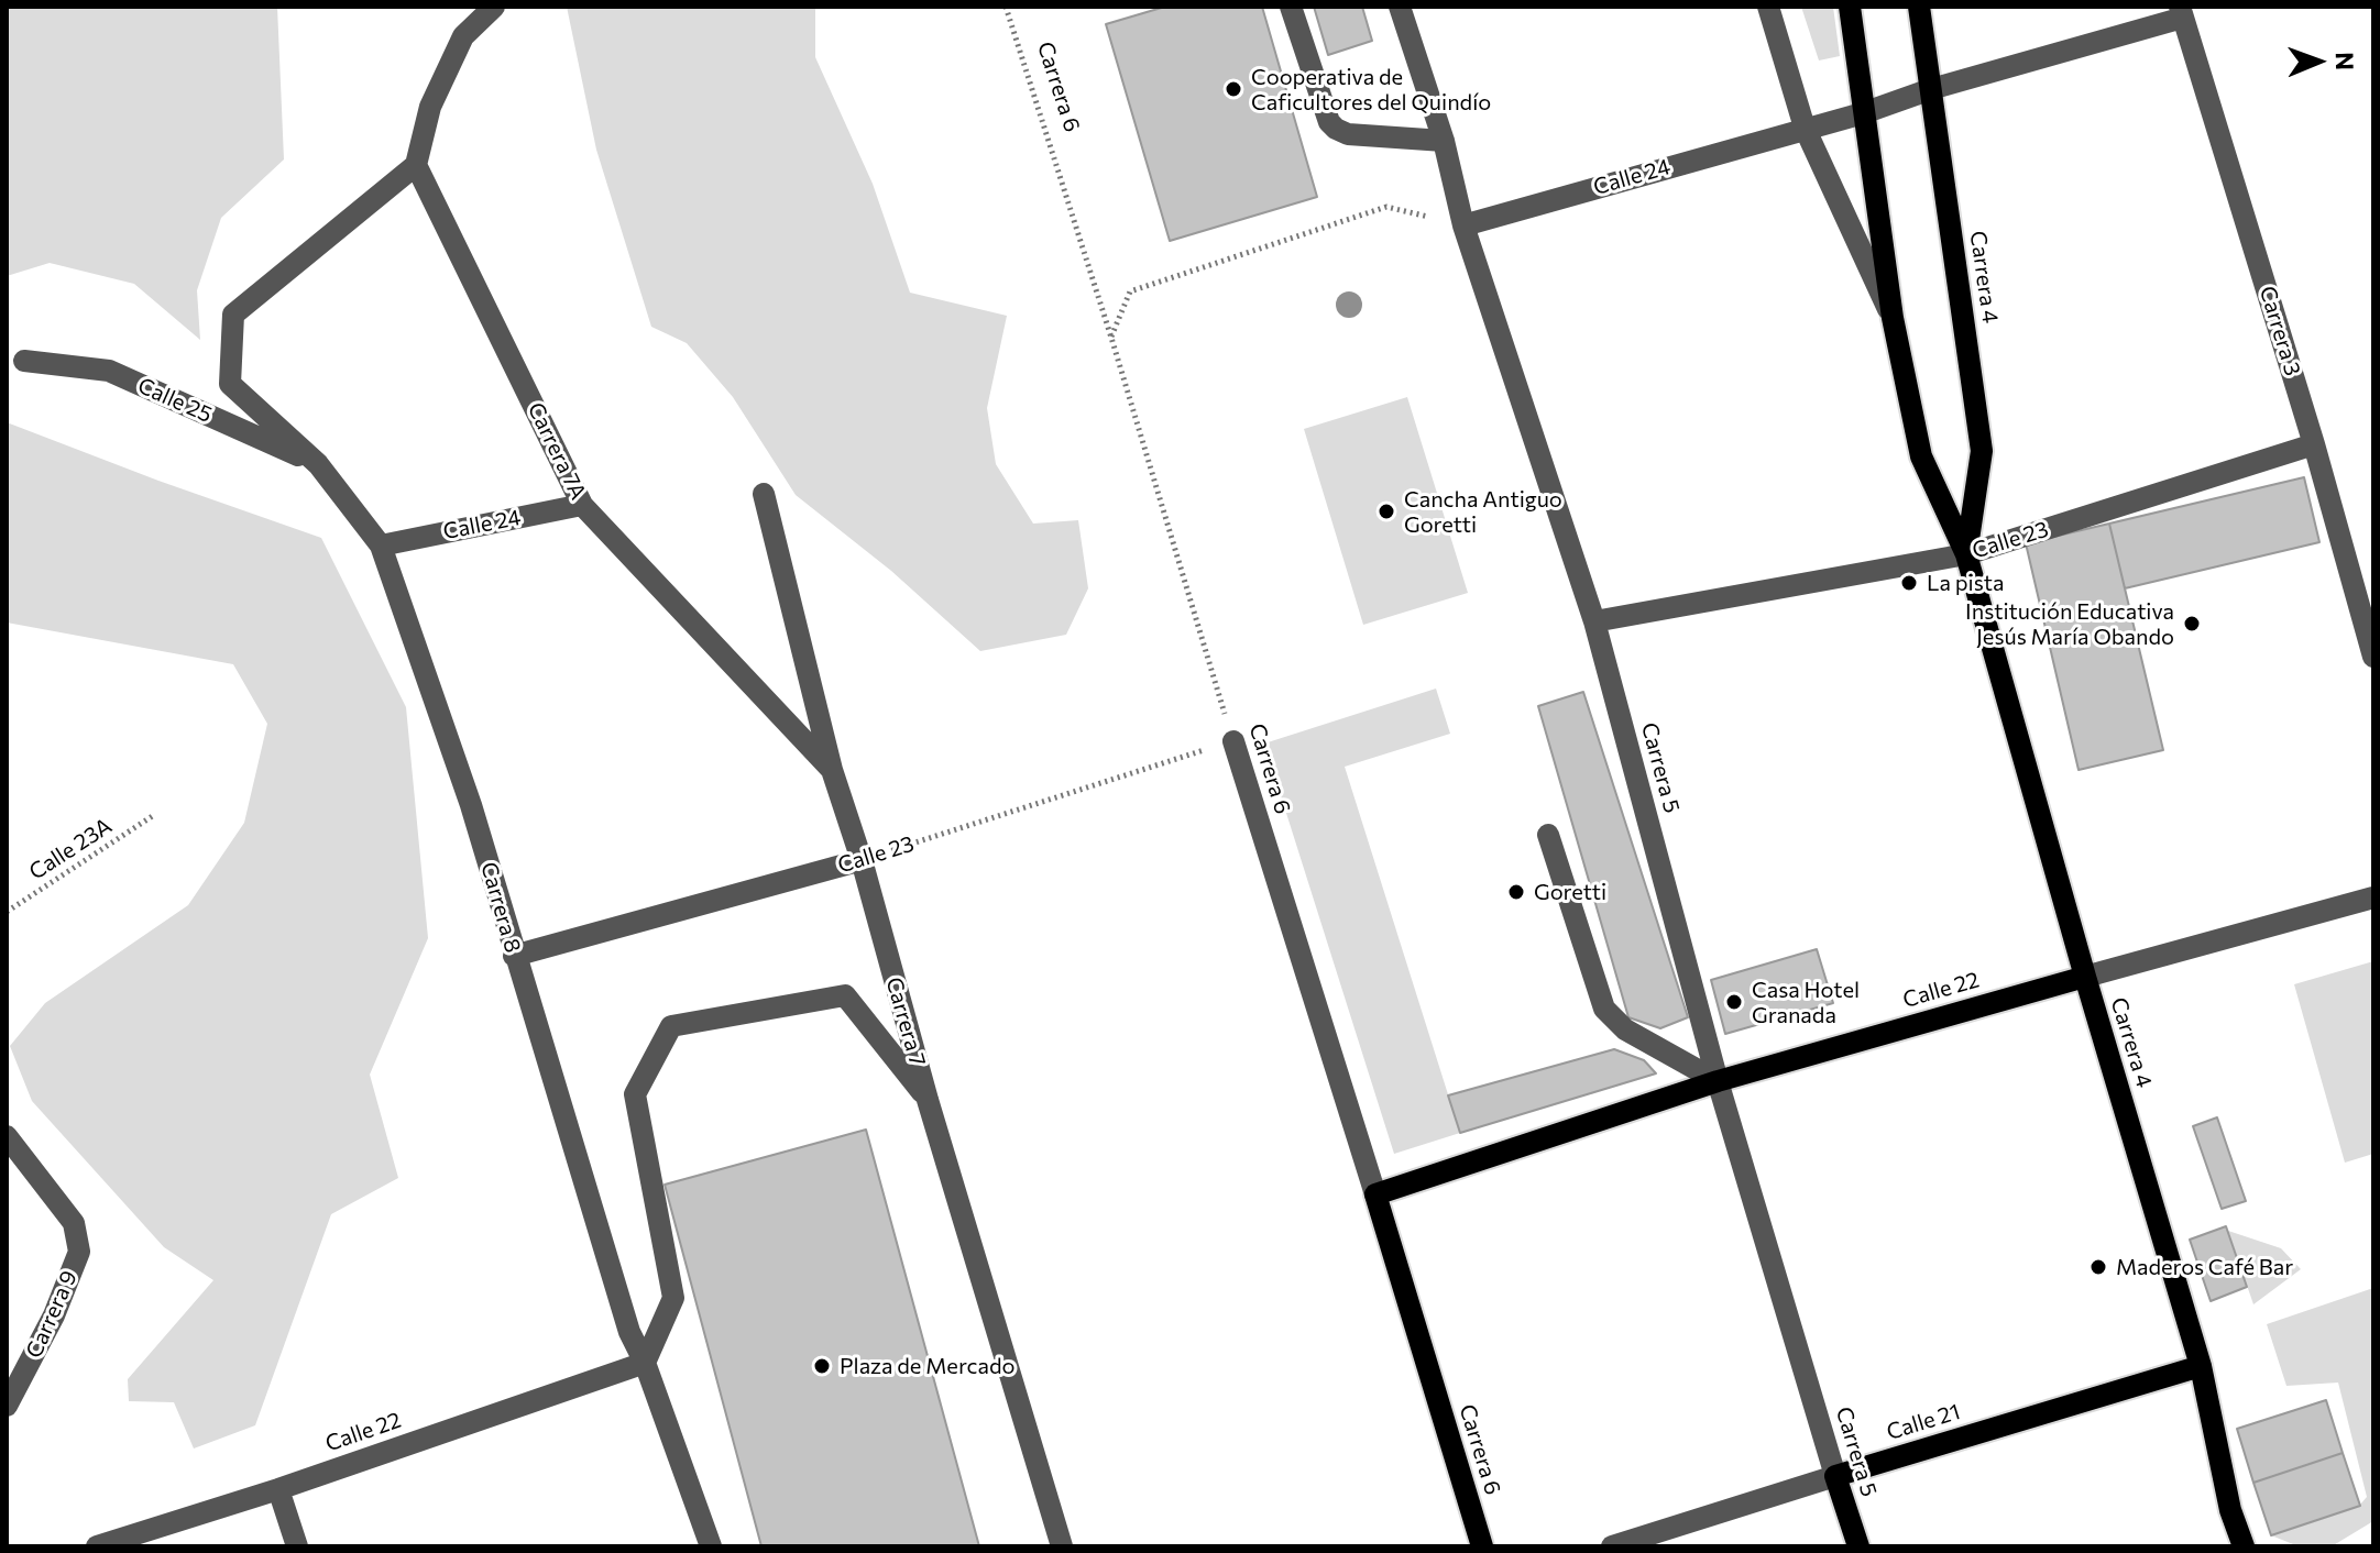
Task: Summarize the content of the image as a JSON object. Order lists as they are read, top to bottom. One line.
{"streets":{"main road":["Carrera 6","Carrera 4","Carrera 5","Calle 22","Calle 21"],"street":["Calle 24","Carrera 3","Calle 25","Carrera 7A","Calle 23","Carrera 8","Carrera 7","Carrera 9"],"path":["Calle 23A"]},"crossings":[["Carrera 6","Calle 23"],["Carrera 6","Calle 22"],["Calle 24","Carrera 4"],["Calle 24","Carrera 3"],["Calle 24","Carrera 7A"],["Calle 24","Carrera 5"],["Calle 24","Carrera 8"],["Carrera 4","Calle 23"],["Carrera 4","Calle 22"],["Carrera 4","Calle 21"],["Carrera 3","Calle 23"],["Calle 25","Carrera 8"],["Carrera 7A","Carrera 8"],["Carrera 7A","Carrera 7"],["Calle 23","Carrera 5"],["Calle 23","Carrera 8"],["Calle 23","Carrera 7"],["Carrera 5","Calle 22"],["Carrera 5","Calle 21"],["Carrera 8","Calle 22"]],"places":["Cooperativa de Caficultores del Quindío","Cancha Antiguo Goretti","La pista","Institución Educativa Jesús María Obando","Goretti","Casa Hotel Granada","Maderos Café Bar","Plaza de Mercado"],"north":"right"}
